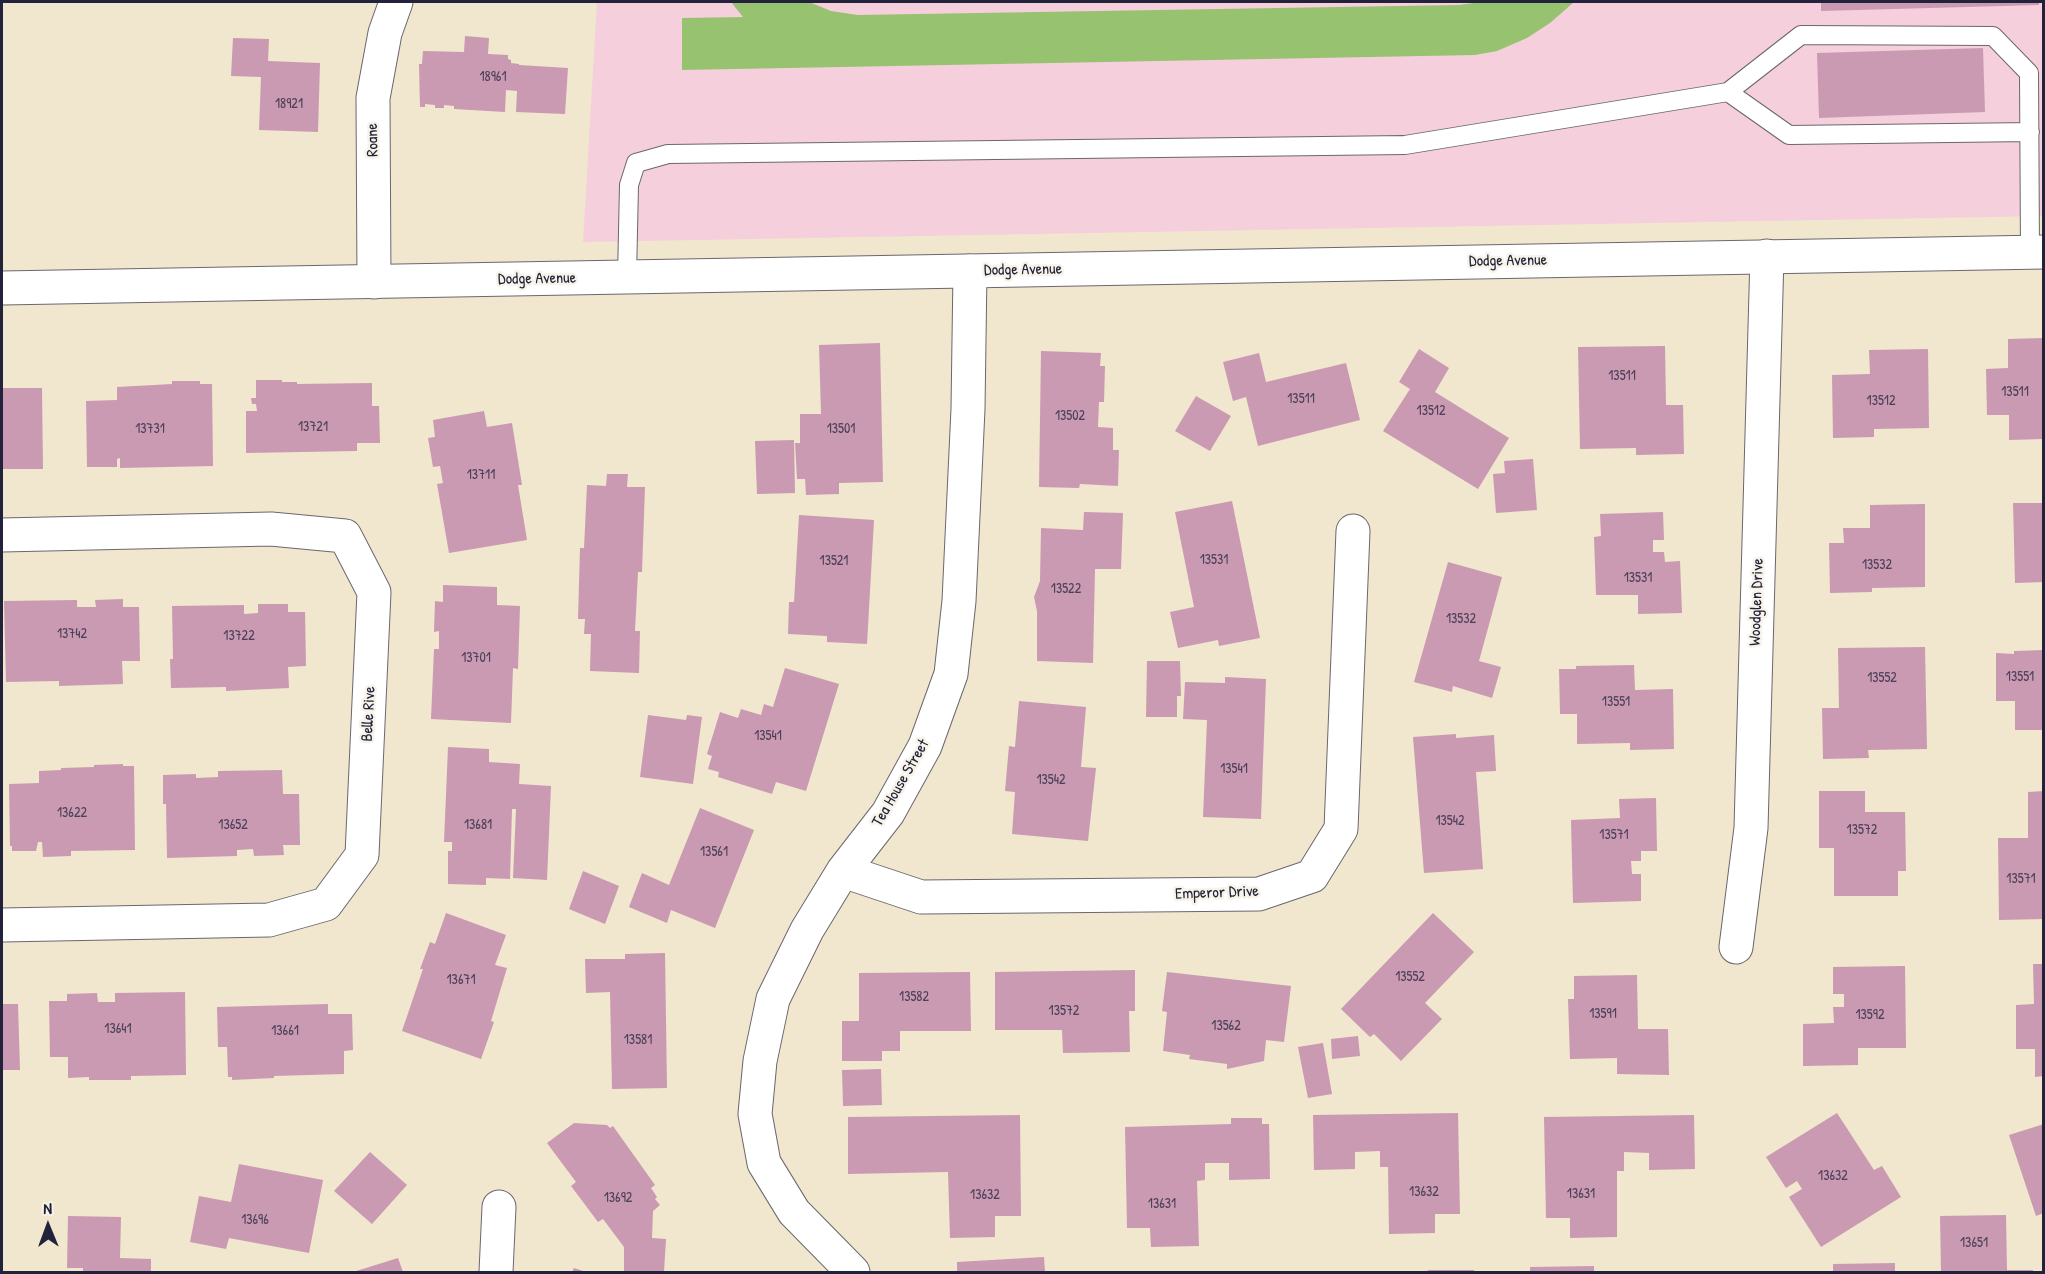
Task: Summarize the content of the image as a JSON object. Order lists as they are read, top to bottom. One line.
{"streets":{"street":["Roane","Dodge Avenue","Woodglen Drive","Belle Rive","Tea House Street","Emperor Drive"]},"crossings":[["Roane","Dodge Avenue"],["Dodge Avenue","Woodglen Drive"],["Dodge Avenue","Tea House Street"],["Tea House Street","Emperor Drive"]],"house_numbers":["18961","18921","13511","13511","13511","13512","13512","13502","13721","13731","13501","13711","13531","13521","13532","13531","13522","13532","13742","13722","13701","13551","13552","13551","13541","13541","13542","13622","13542","13652","13681","13572","13571","13561","13571","13552","13671","13582","13572","13591","13592","13562","13641","13661","13581","13632","13632","13631","13632","13692","13631","13696","13651"],"north":"top"}
